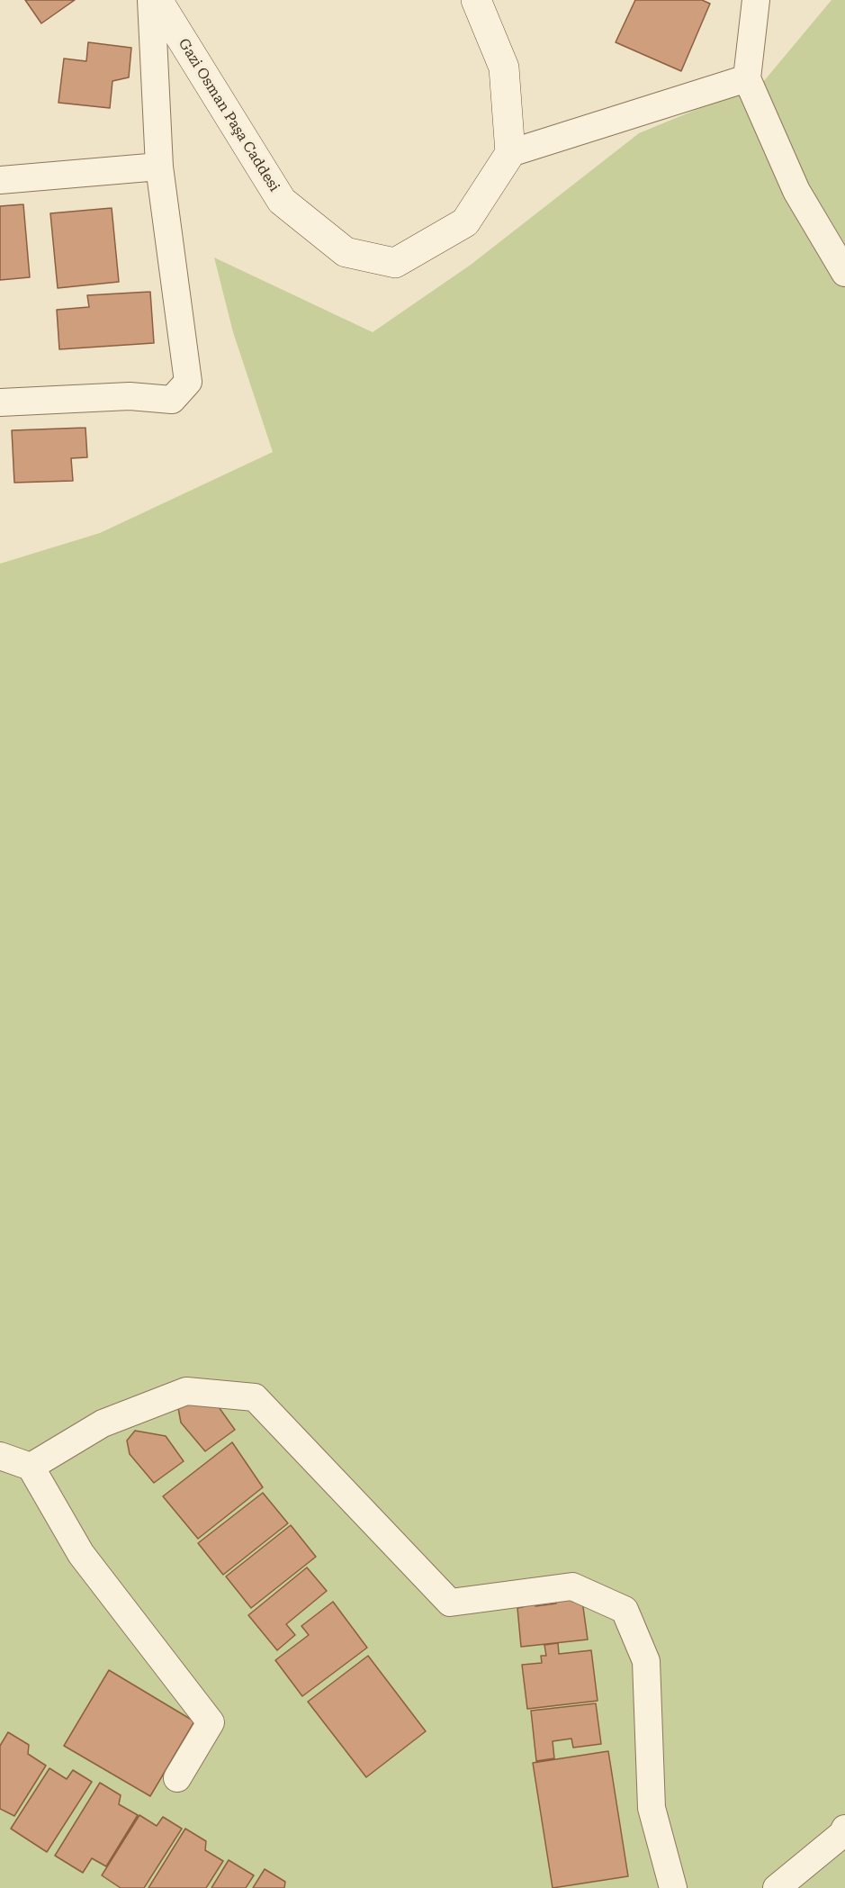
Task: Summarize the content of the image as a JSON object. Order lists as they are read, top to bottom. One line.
{"streets":{"street":["Gazi Osman Paşa Caddesi"]}}
